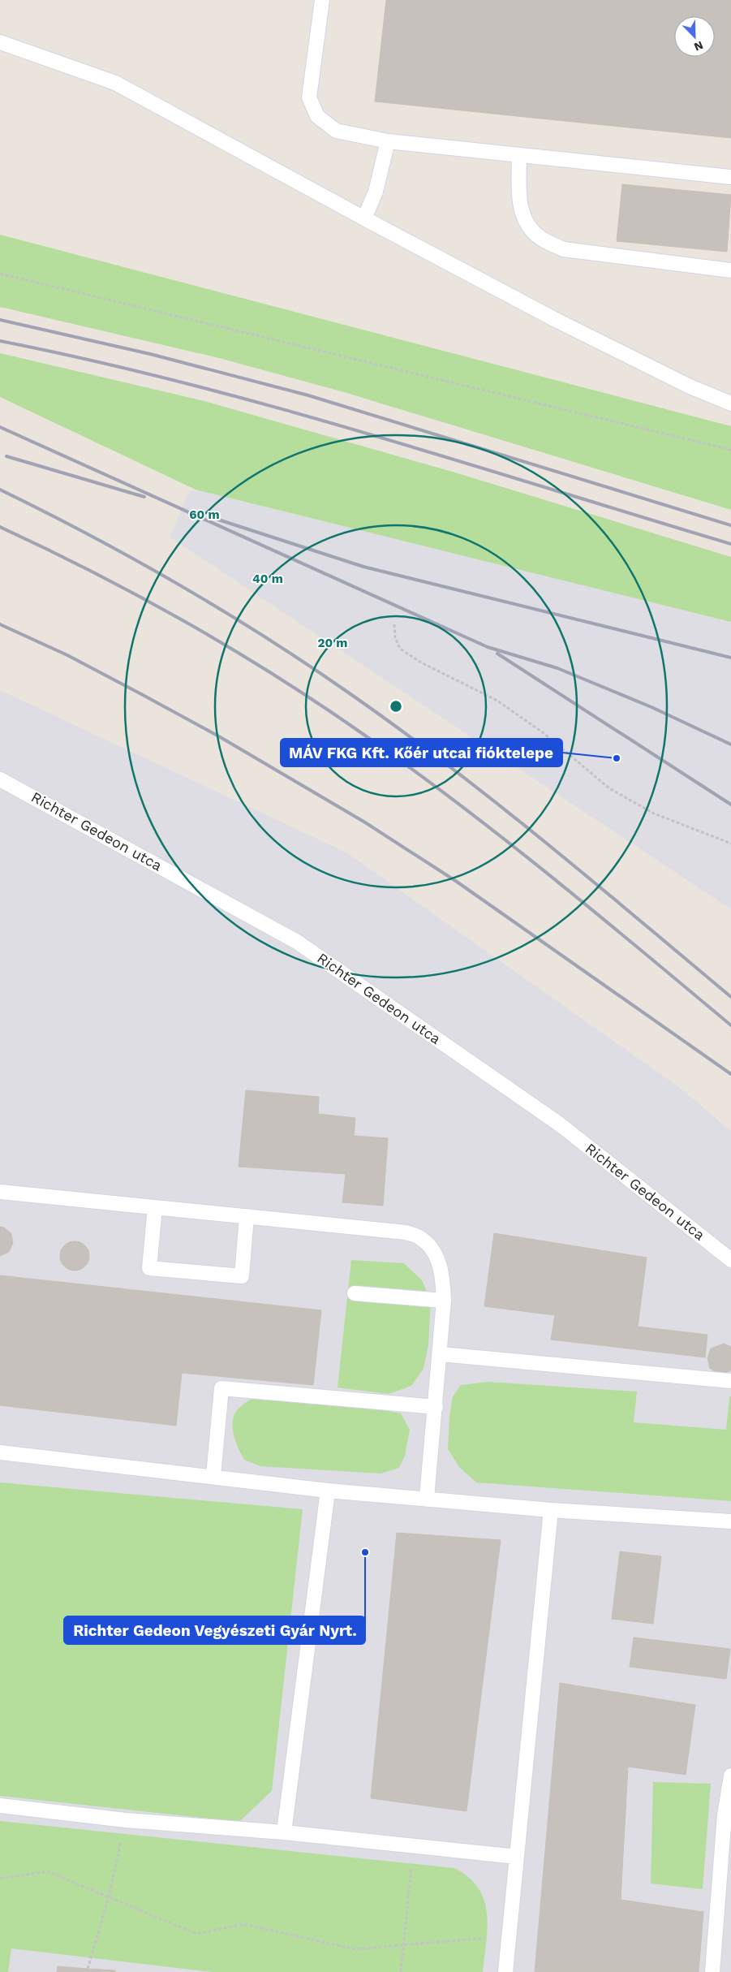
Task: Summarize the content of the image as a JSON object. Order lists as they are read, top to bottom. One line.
{"streets":{"lane":["Richter Gedeon utca"]},"places":["MÁV FKG Kft. Kőér utcai fióktelepe","Richter Gedeon Vegyészeti Gyár Nyrt."],"north":"bottom right","rings":["60 m","40 m","20 m"]}
